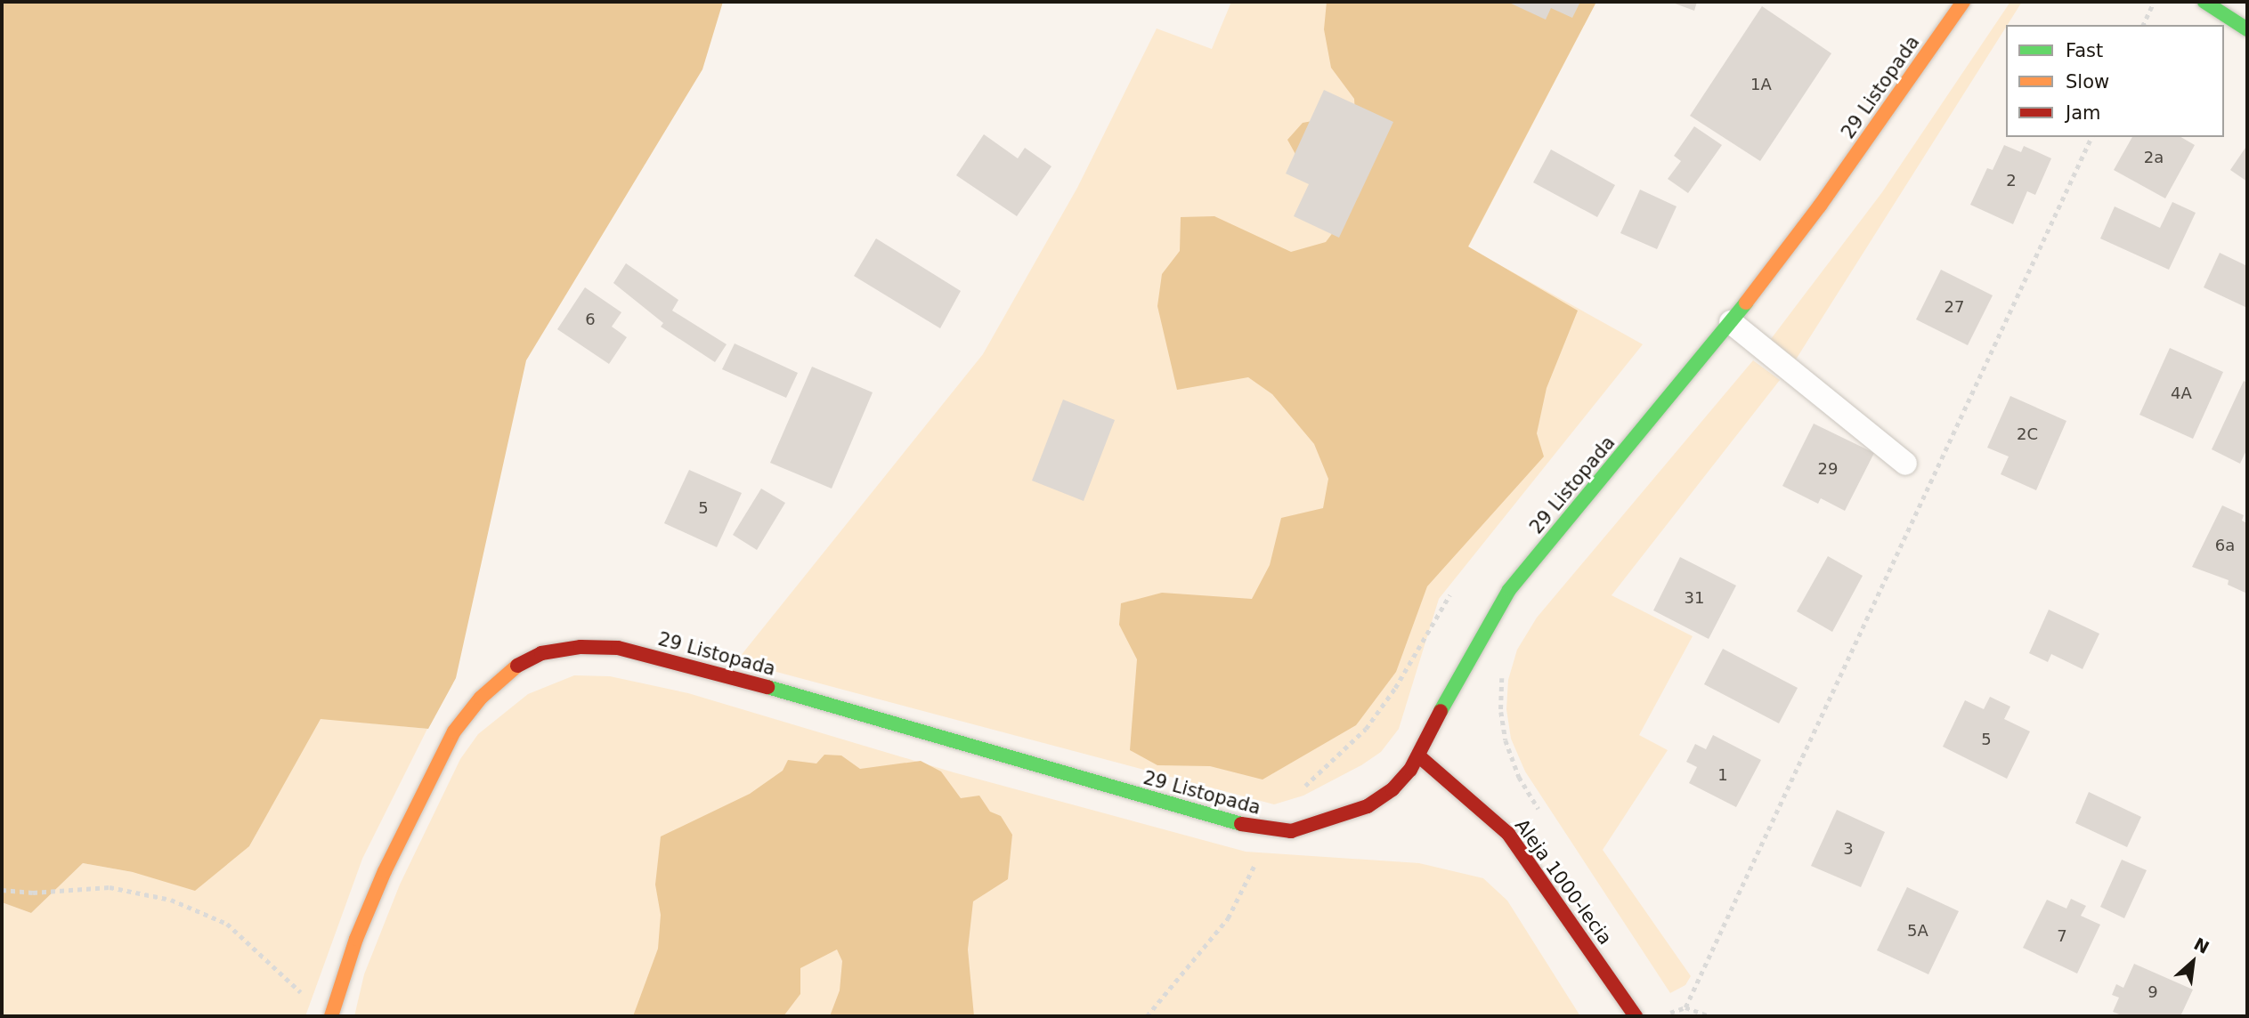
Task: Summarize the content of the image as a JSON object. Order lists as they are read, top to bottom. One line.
{"streets":{"street":["29 Listopada","Aleja 1000-lecia"]},"crossings":[["29 Listopada","Aleja 1000-lecia"]],"house_numbers":["1A","2a","2","27","6","4A","2C","29","5","6a","31","5","1","3","5A","7","9"],"legend":["Fast","Slow","Jam"],"north":"top right"}
